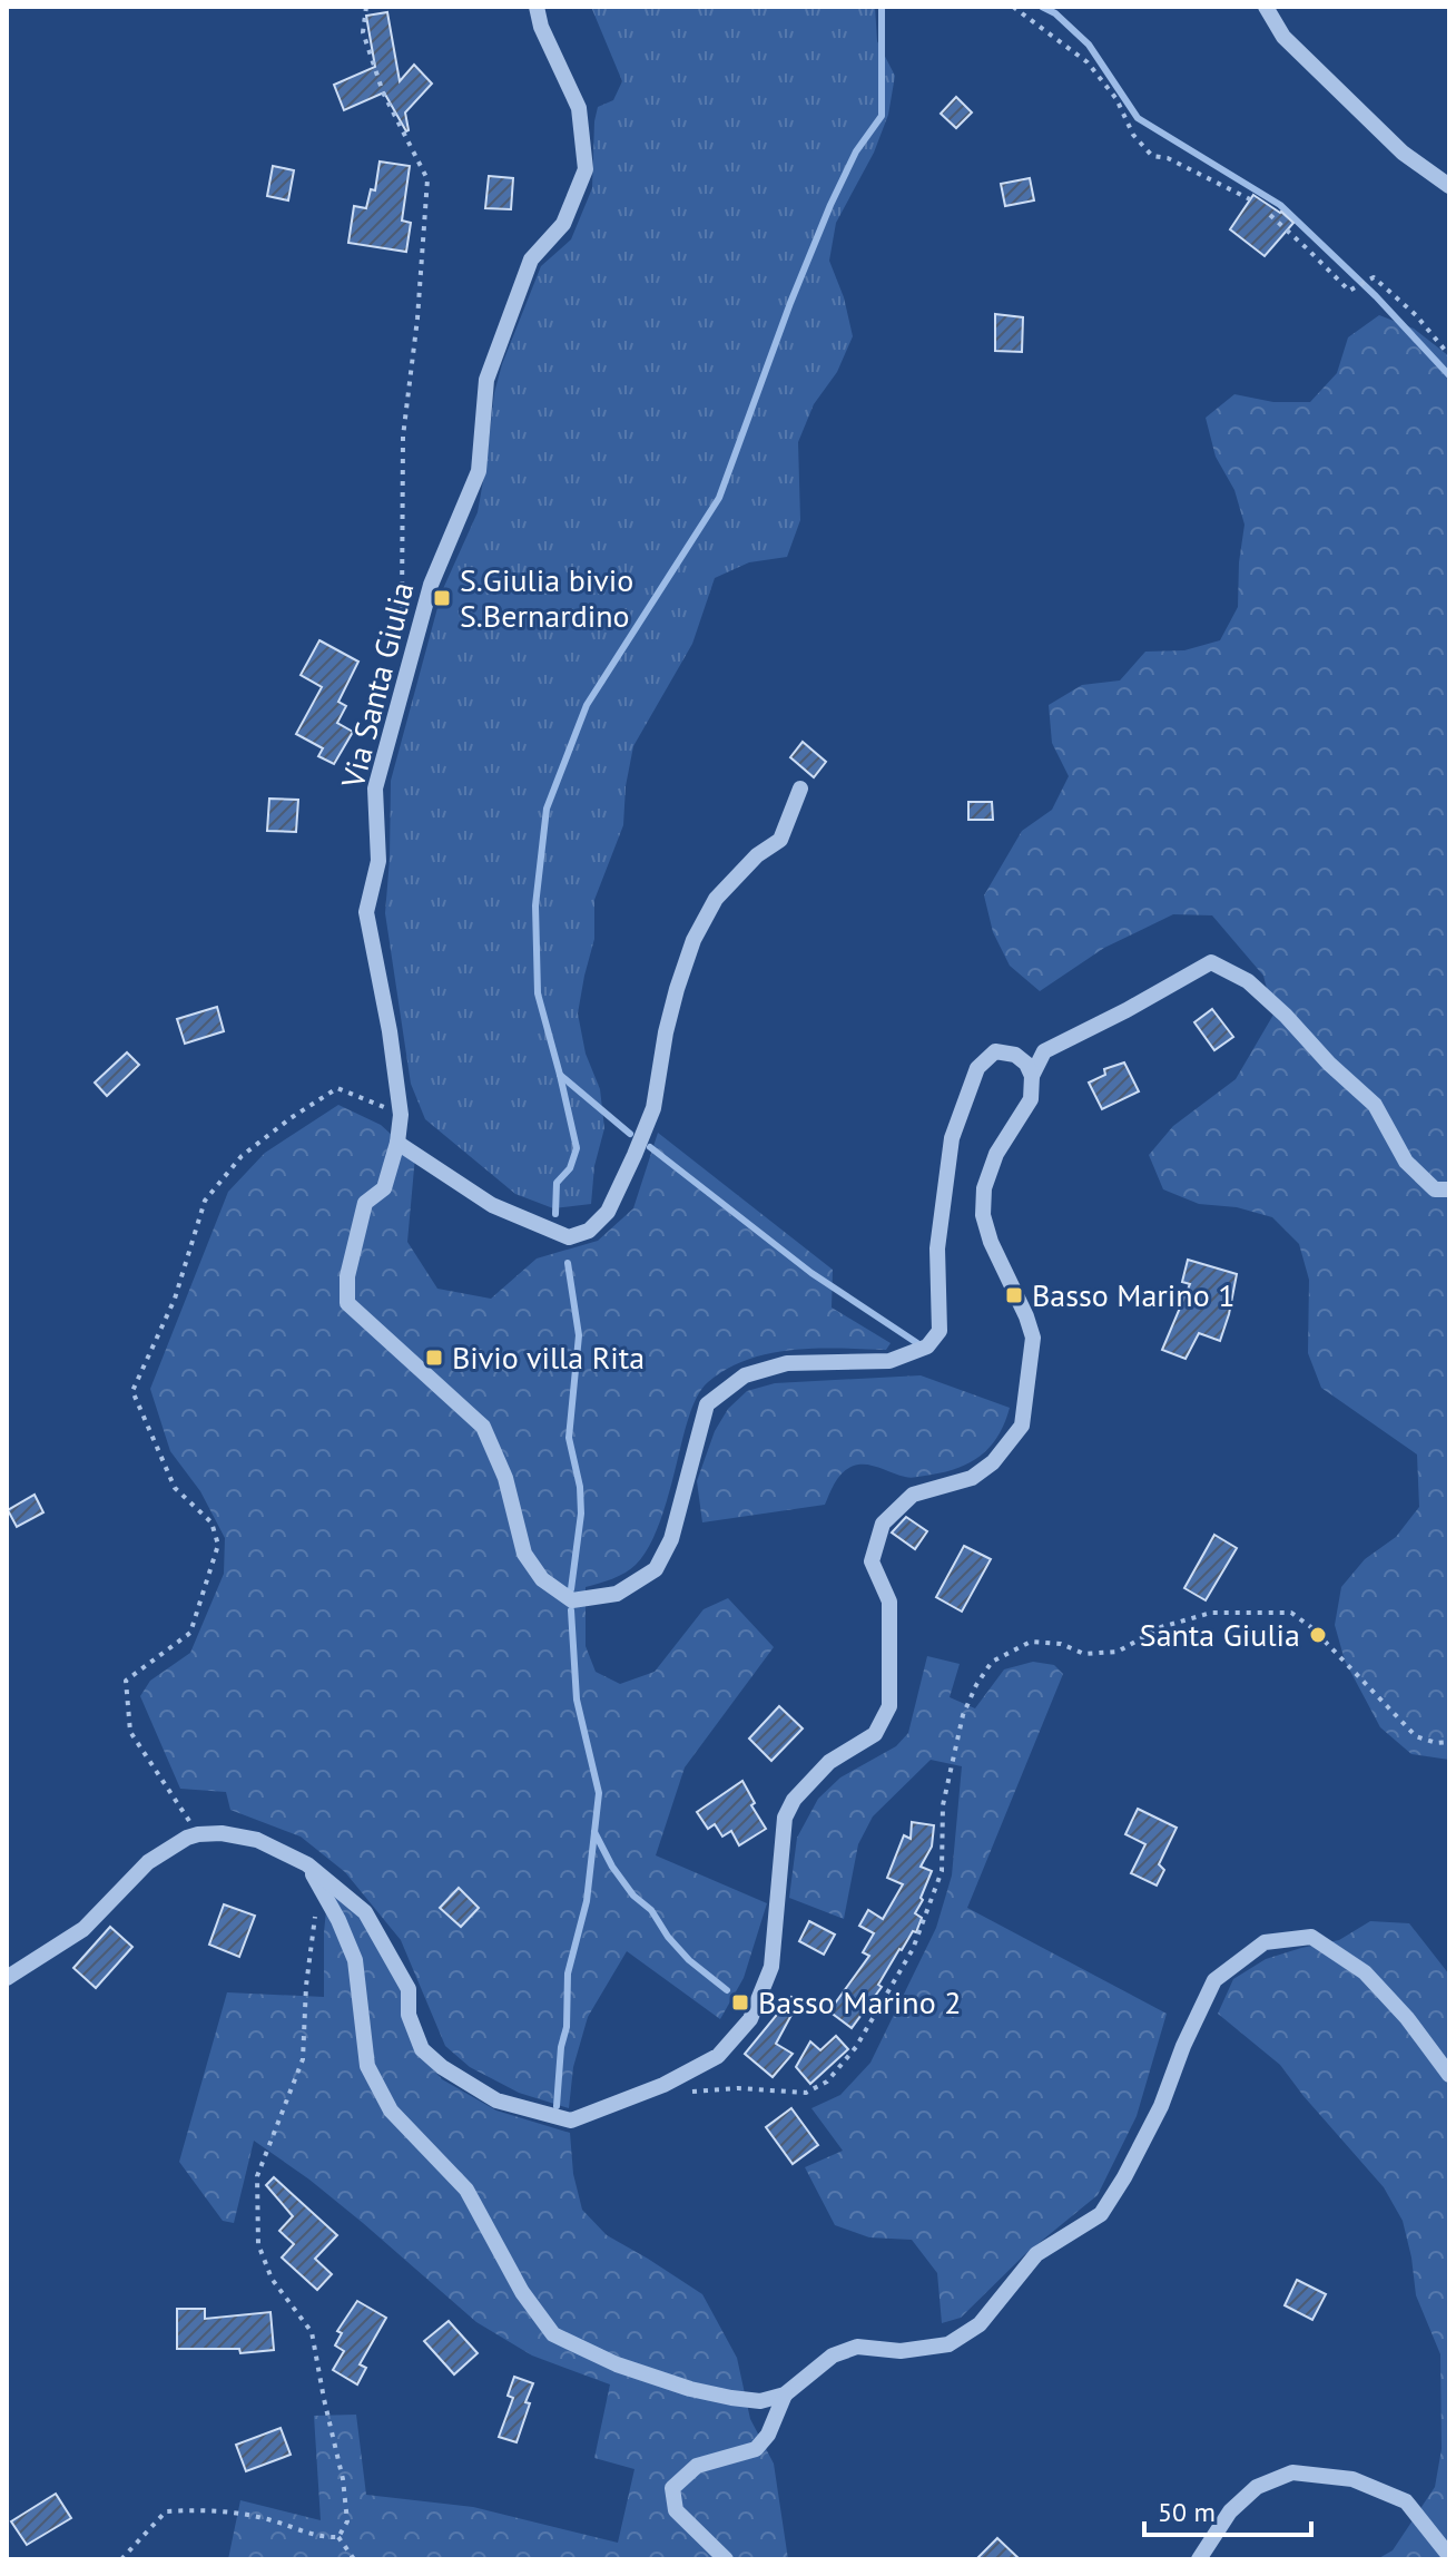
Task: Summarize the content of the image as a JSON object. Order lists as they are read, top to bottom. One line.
{"streets":{"street":["Via Santa Giulia"]},"places":{"transit":["S.Giulia bivio S.Bernardino","Basso Marino 1","Bivio villa Rita","Basso Marino 2"],"other":["Santa Giulia"]},"scale_bar":"50 m"}
